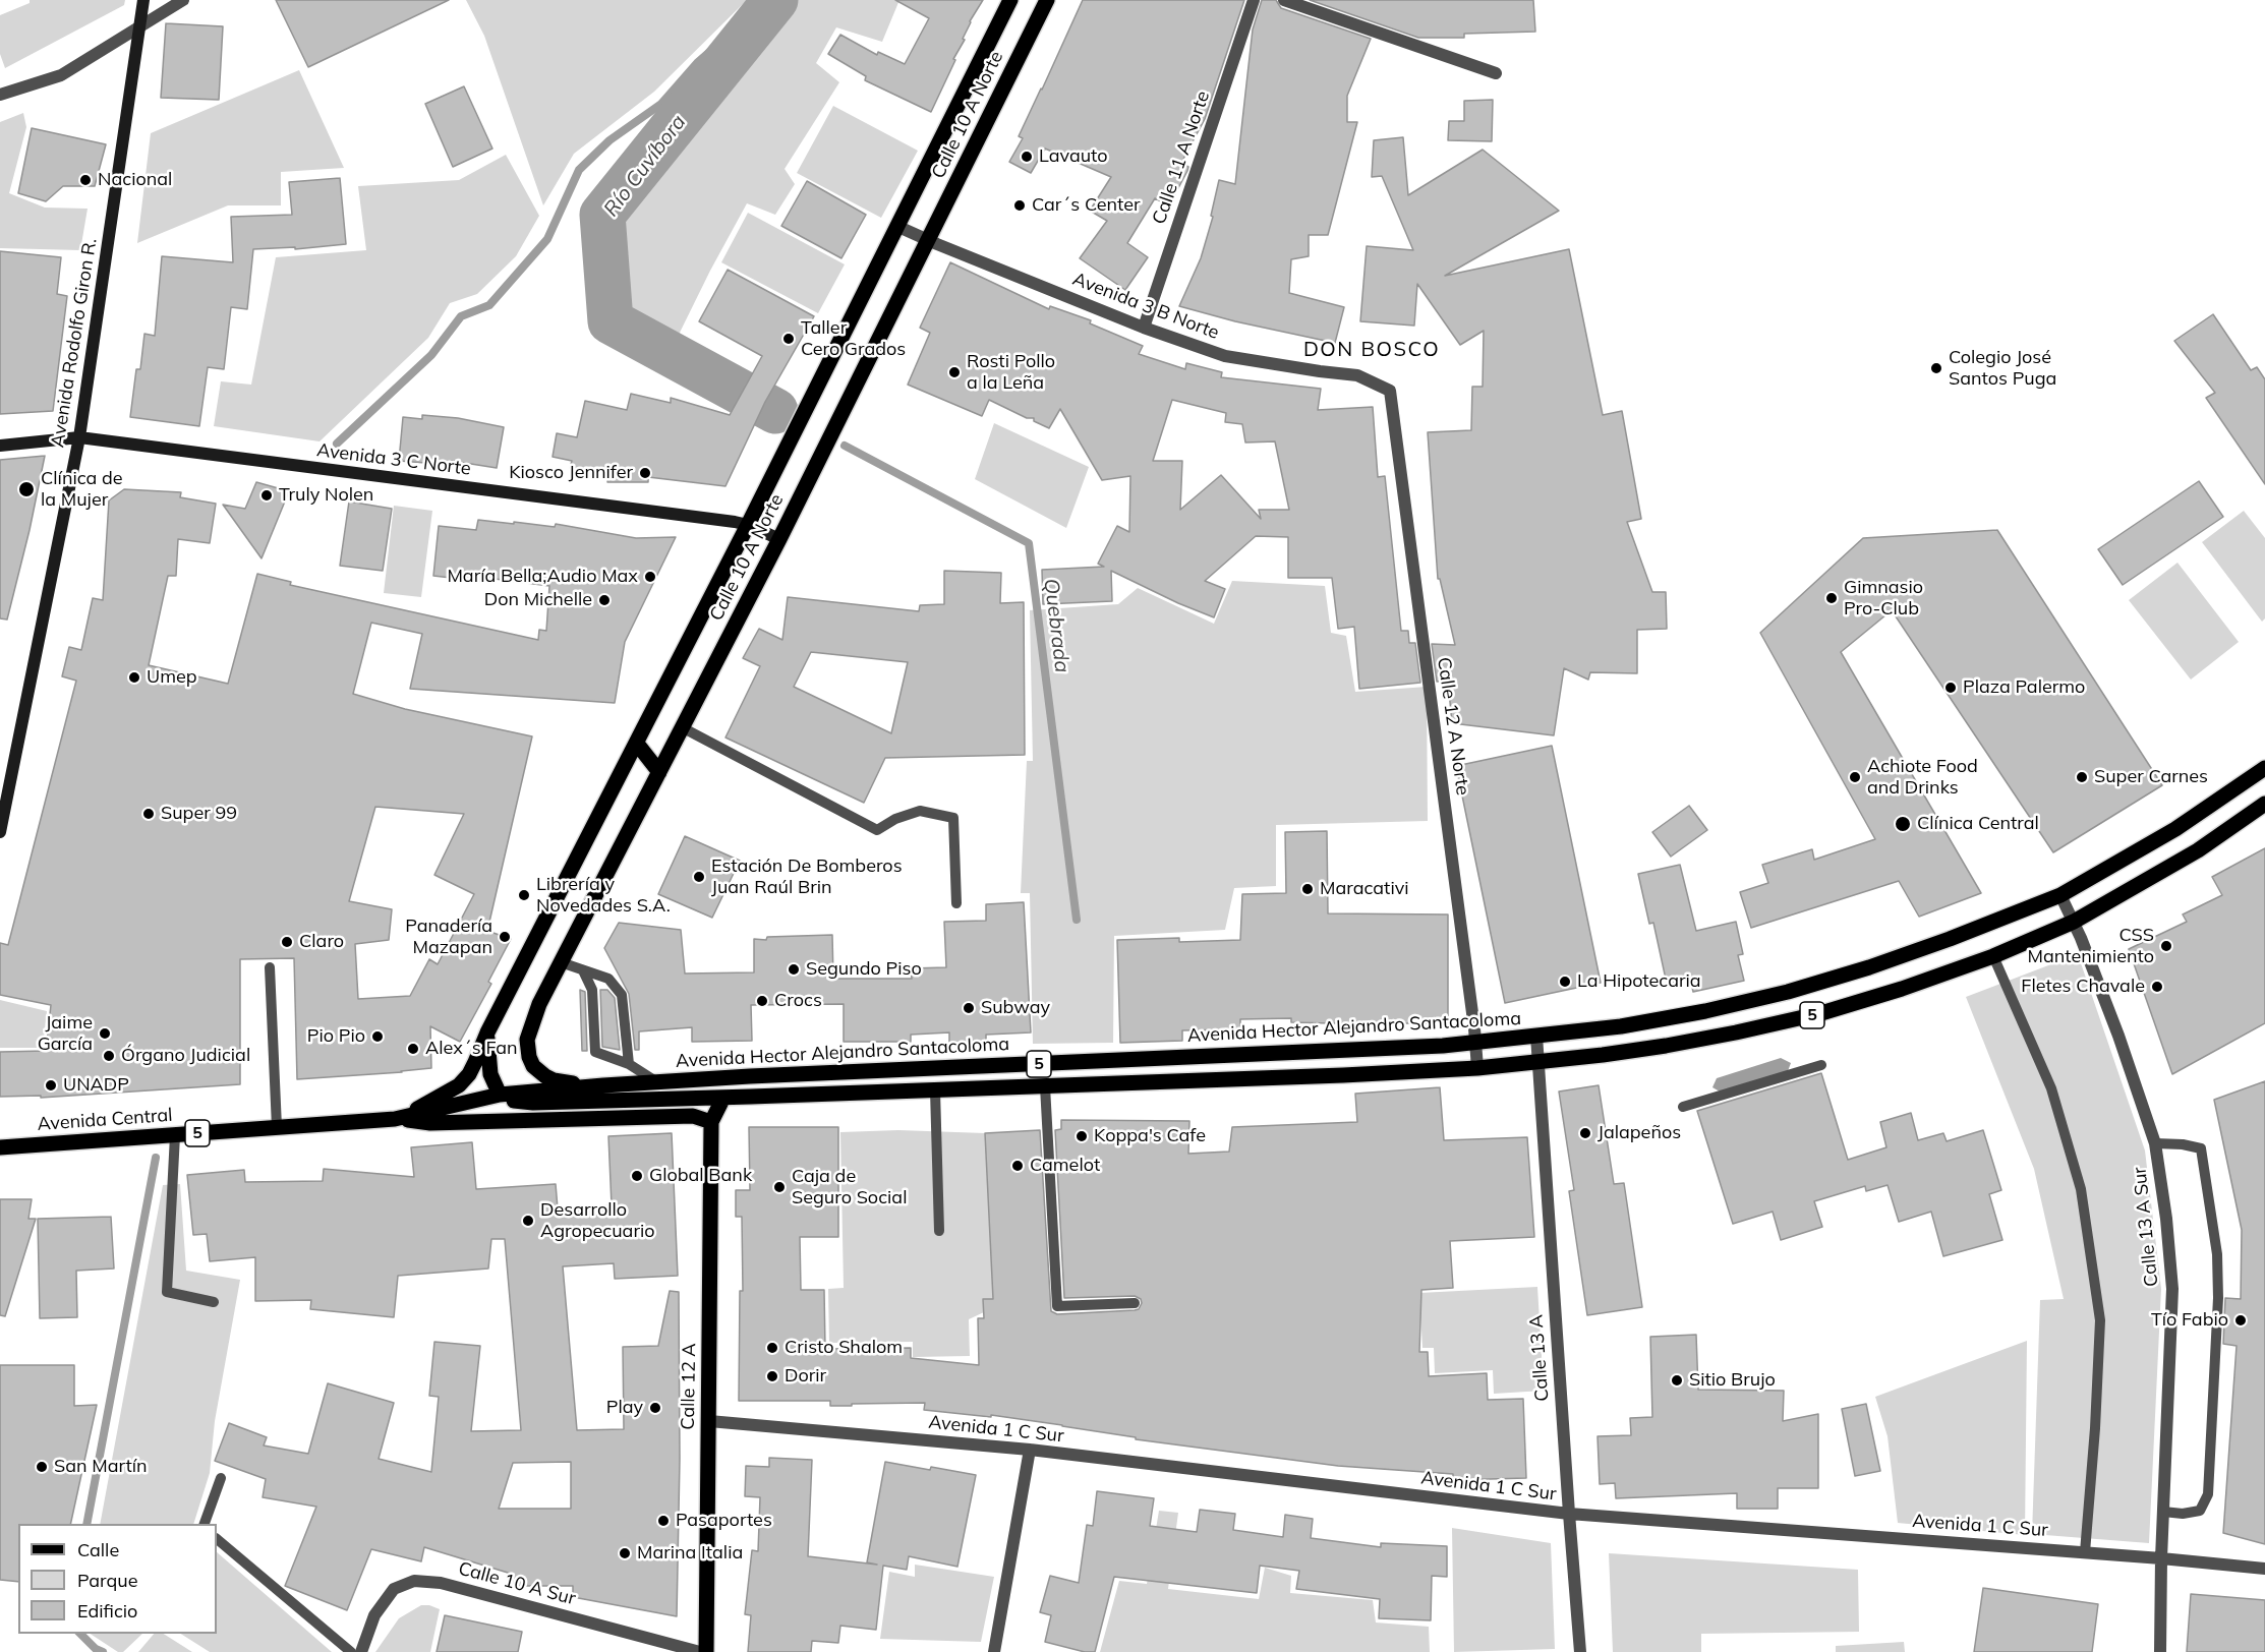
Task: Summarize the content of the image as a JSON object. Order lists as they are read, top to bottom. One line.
{"streets":{"main road":["Calle 10 A Norte","Avenida Rodolfo Giron R.","Avenida 3 C Norte","5","Avenida Hector Alejandro Santacoloma","Avenida Central","Calle 12 A"],"street":["Calle 11 A Norte","Avenida 3 B Norte","Calle 12 A Norte","Calle 13 A Sur","Calle 13 A","Avenida 1 C Sur","Calle 10 A Sur"]},"crossings":[["Calle 10 A Norte","Avenida 3 B Norte"],["Calle 10 A Norte","Avenida 3 C Norte"],["Calle 10 A Norte","Avenida Hector Alejandro Santacoloma"],["Calle 10 A Norte","Avenida Central"],["Calle 11 A Norte","Avenida 3 B Norte"],["Avenida 3 B Norte","Calle 12 A Norte"],["Avenida Rodolfo Giron R.","Avenida 3 C Norte"],["Calle 12 A Norte","Avenida Hector Alejandro Santacoloma"],["Avenida Hector Alejandro Santacoloma","Avenida Central"],["Avenida Hector Alejandro Santacoloma","Calle 13 A Sur"],["Avenida Hector Alejandro Santacoloma","Calle 13 A"],["Calle 13 A Sur","Avenida 1 C Sur"],["Calle 13 A","Avenida 1 C Sur"],["Calle 12 A","Avenida 1 C Sur"]],"districts":["DON BOSCO"],"water":["Río Cuvíbora","Quebrada"],"places":["Lavauto","Nacional","Car´s Center","Taller Cero Grados","Colegio José Santos Puga","Rosti Pollo a la Leña","Kiosco Jennifer","Clínica de la Mujer","Truly Nolen","María Bella;Audio Max","Gimnasio Pro-Club","Don Michelle","Umep","Plaza Palermo","Achiote Food and Drinks","Super Carnes","Super 99","Clínica Central","Estación De Bomberos Juan Raúl Brin","Maracativi","Librería y Novedades S.A.","Panadería Mazapan","Claro","CSS Mantenimiento","Segundo Piso","La Hipotecaria","Fletes Chavale","Crocs","Subway","Jaime García","Pio Pio","Alex´s Fan","Órgano Judicial","UNADP","Jalapeños","Koppa's Cafe","Camelot","Global Bank","Caja de Seguro Social","Desarrollo Agropecuario","Tío Fabio","Cristo Shalom","Dorir","Sitio Brujo","Play","San Martín","Pasaportes","Marina Italia"],"legend":["Calle","Parque","Edificio"]}
